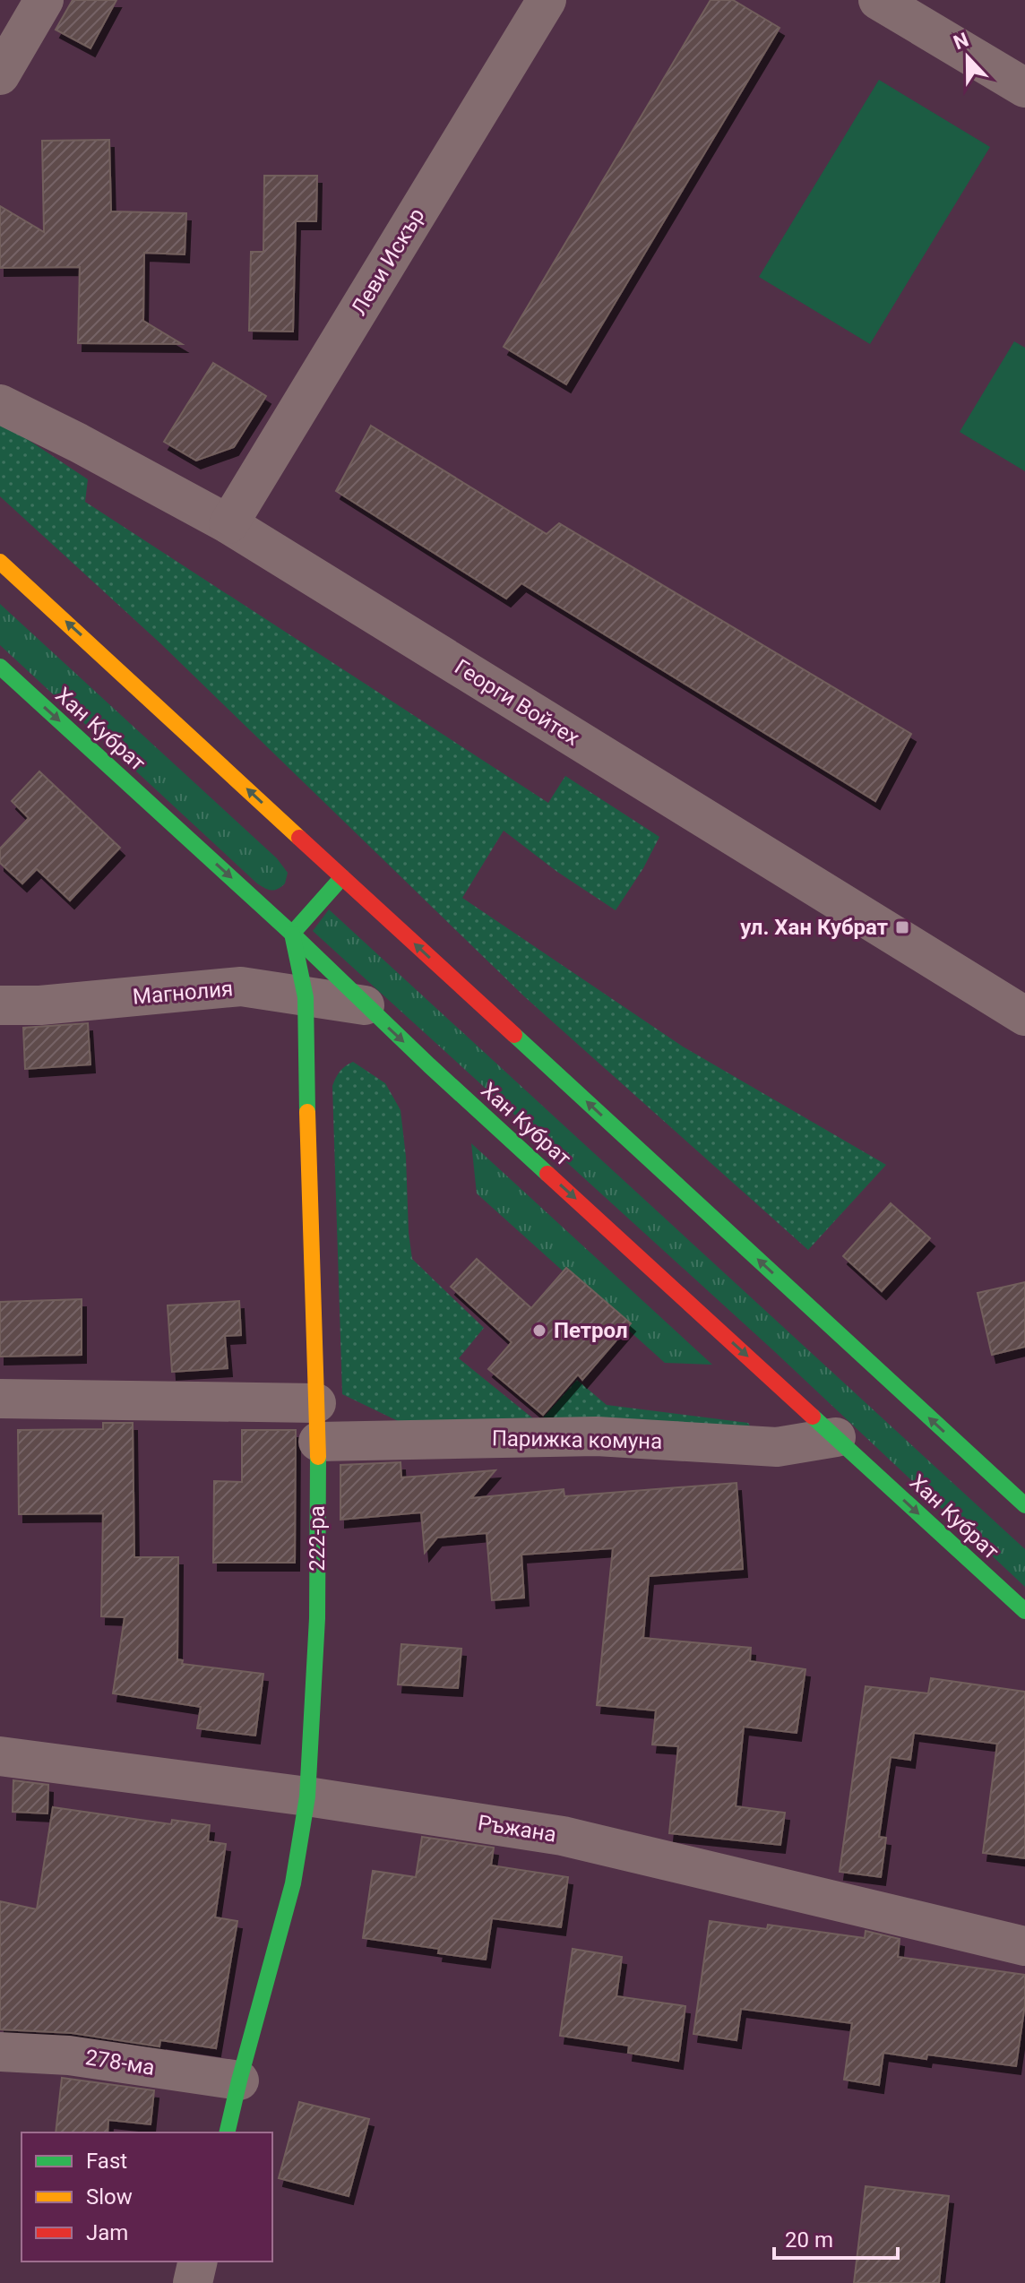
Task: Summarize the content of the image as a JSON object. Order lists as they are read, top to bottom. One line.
{"streets":{"street":["Леви Искър","Георги Войтех","Хан Кубрат","Магнолия","Парижка комуна","222-ра","Ръжана","278-ма"]},"crossings":[["Леви Искър","Георги Войтех"],["Хан Кубрат","Магнолия"],["Хан Кубрат","Парижка комуна"],["Хан Кубрат","222-ра"],["Магнолия","222-ра"],["Парижка комуна","222-ра"],["222-ра","Ръжана"],["222-ра","278-ма"]],"places":{"transit":["ул. Хан Кубрат"],"other":["Петрол"]},"legend":["Fast","Slow","Jam"],"scale_bar":"20 m","north":"top"}
